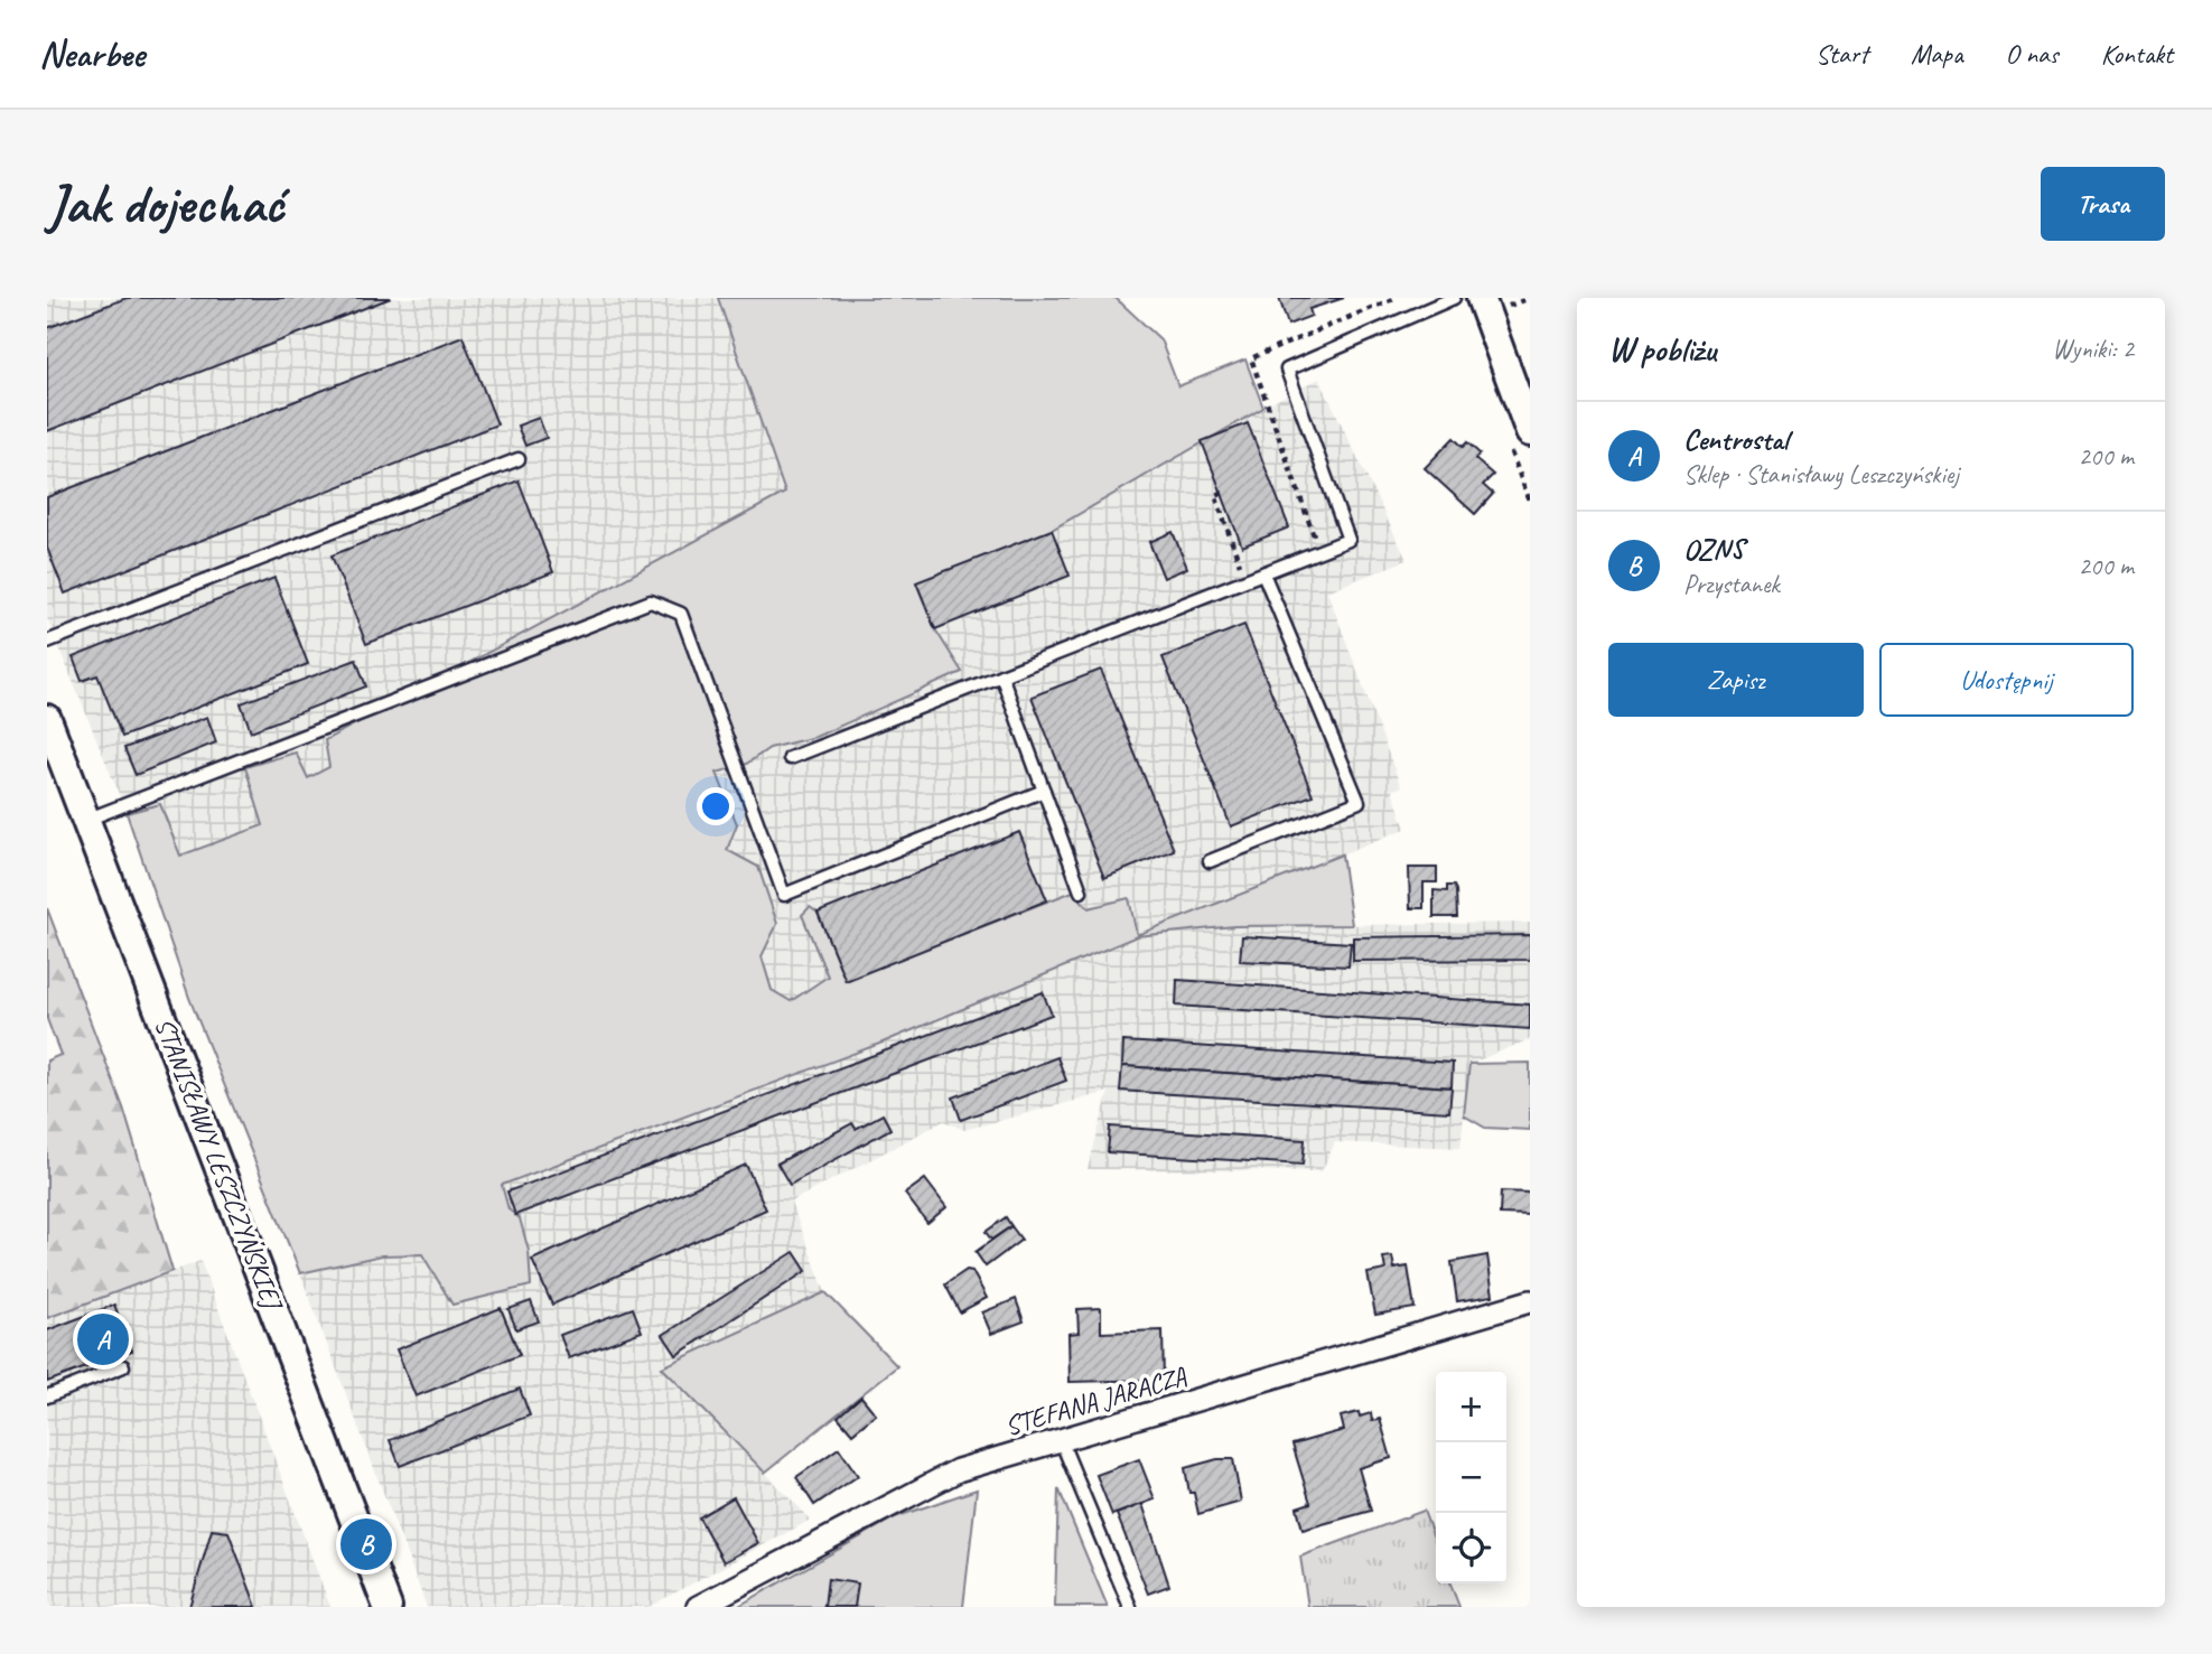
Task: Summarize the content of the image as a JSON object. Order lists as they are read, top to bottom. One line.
{"streets":{"street":["STANISŁAWY LESZCZYŃSKIEJ","STEFANA JARACZA"]},"page":{"header":"Nearbee","nav":["Start","Mapa","O nas","Kontakt"],"buttons":["Trasa",["Zapisz","Udostępnij"]],"title":"Jak dojechać","heading":["W pobliżu","Wyniki: 2"],"list":[{"mark":"A","name":"Centrostal","note":"Sklep · Stanisławy Leszczyńskiej","value":"200 m"},{"mark":"B","name":"OZNS","note":"Przystanek","value":"200 m"}],"pins":["A","B"],"map_buttons":["+","−"]}}
